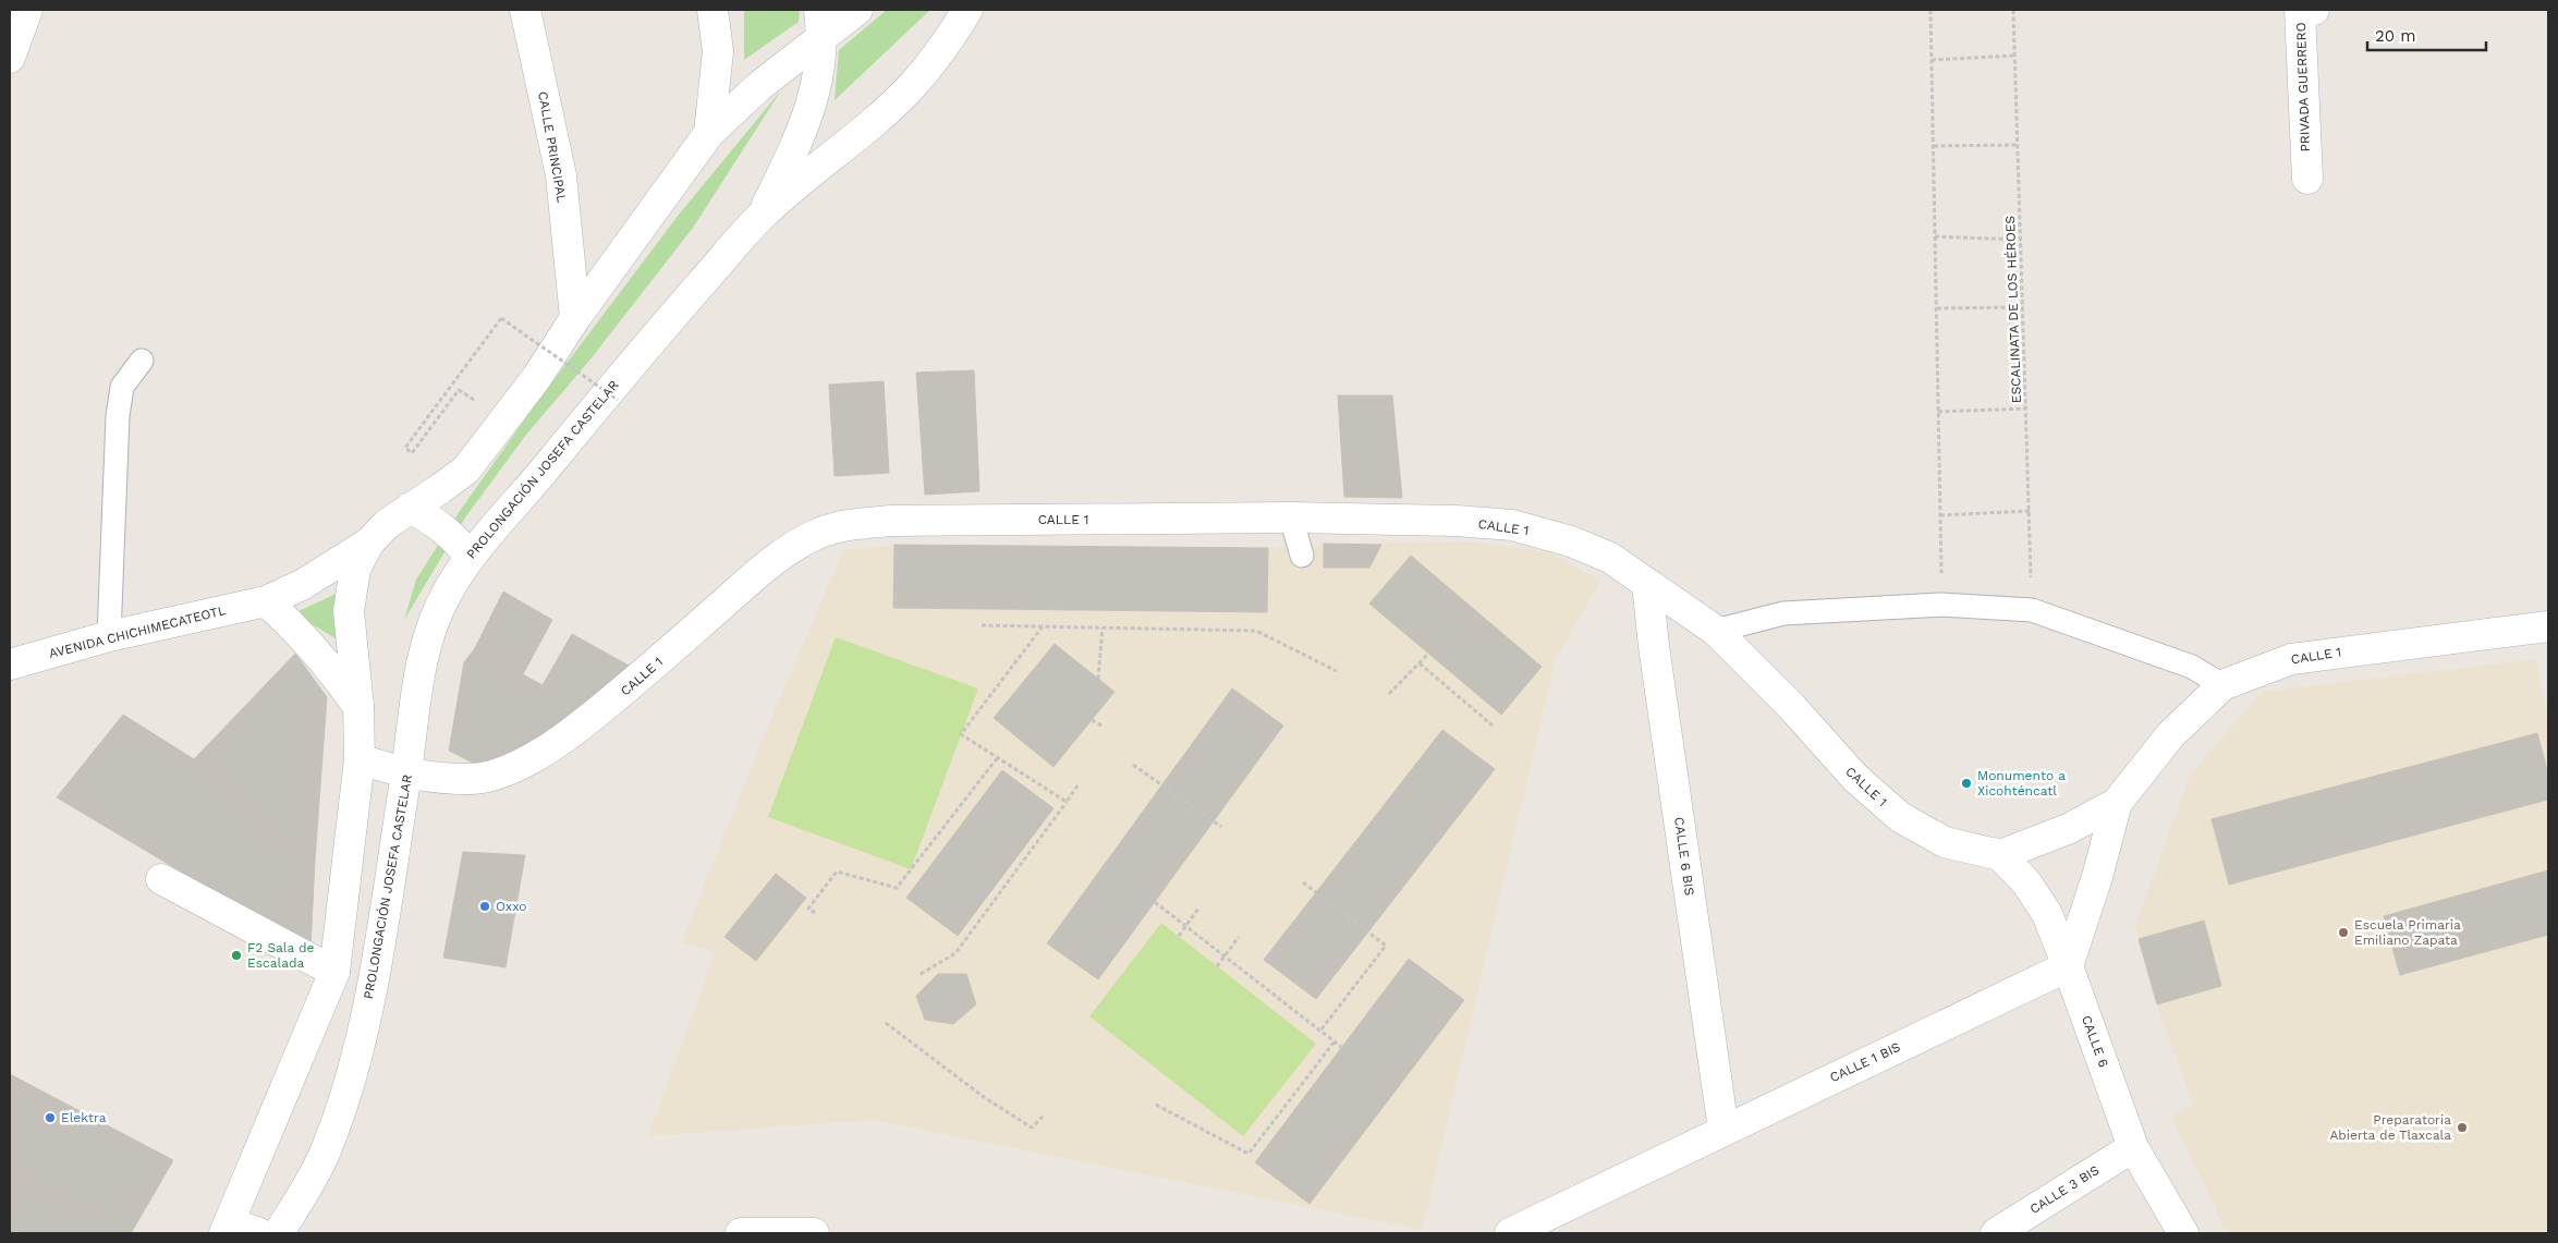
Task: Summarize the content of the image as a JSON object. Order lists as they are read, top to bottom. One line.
{"streets":{"main road":["PRIVADA GUERRERO","CALLE PRINCIPAL","PROLONGACIÓN JOSEFA CASTELAR","CALLE 1","AVENIDA CHICHIMECATEOTL","CALLE 6 BIS","CALLE 6","CALLE 1 BIS","CALLE 3 BIS"],"path":["ESCALINATA DE LOS HÉROES"]},"crossings":[["PROLONGACIÓN JOSEFA CASTELAR","CALLE 1"],["CALLE 1","CALLE 6 BIS"],["CALLE 1","CALLE 6"],["CALLE 6 BIS","CALLE 1 BIS"],["CALLE 6","CALLE 1 BIS"],["CALLE 6","CALLE 3 BIS"]],"places":["Monumento a Xicohténcatl","Oxxo","Escuela Primaria Emiliano Zapata","F2 Sala de Escalada","Elektra","Preparatoria Abierta de Tlaxcala"],"scale_bar":"20 m"}
